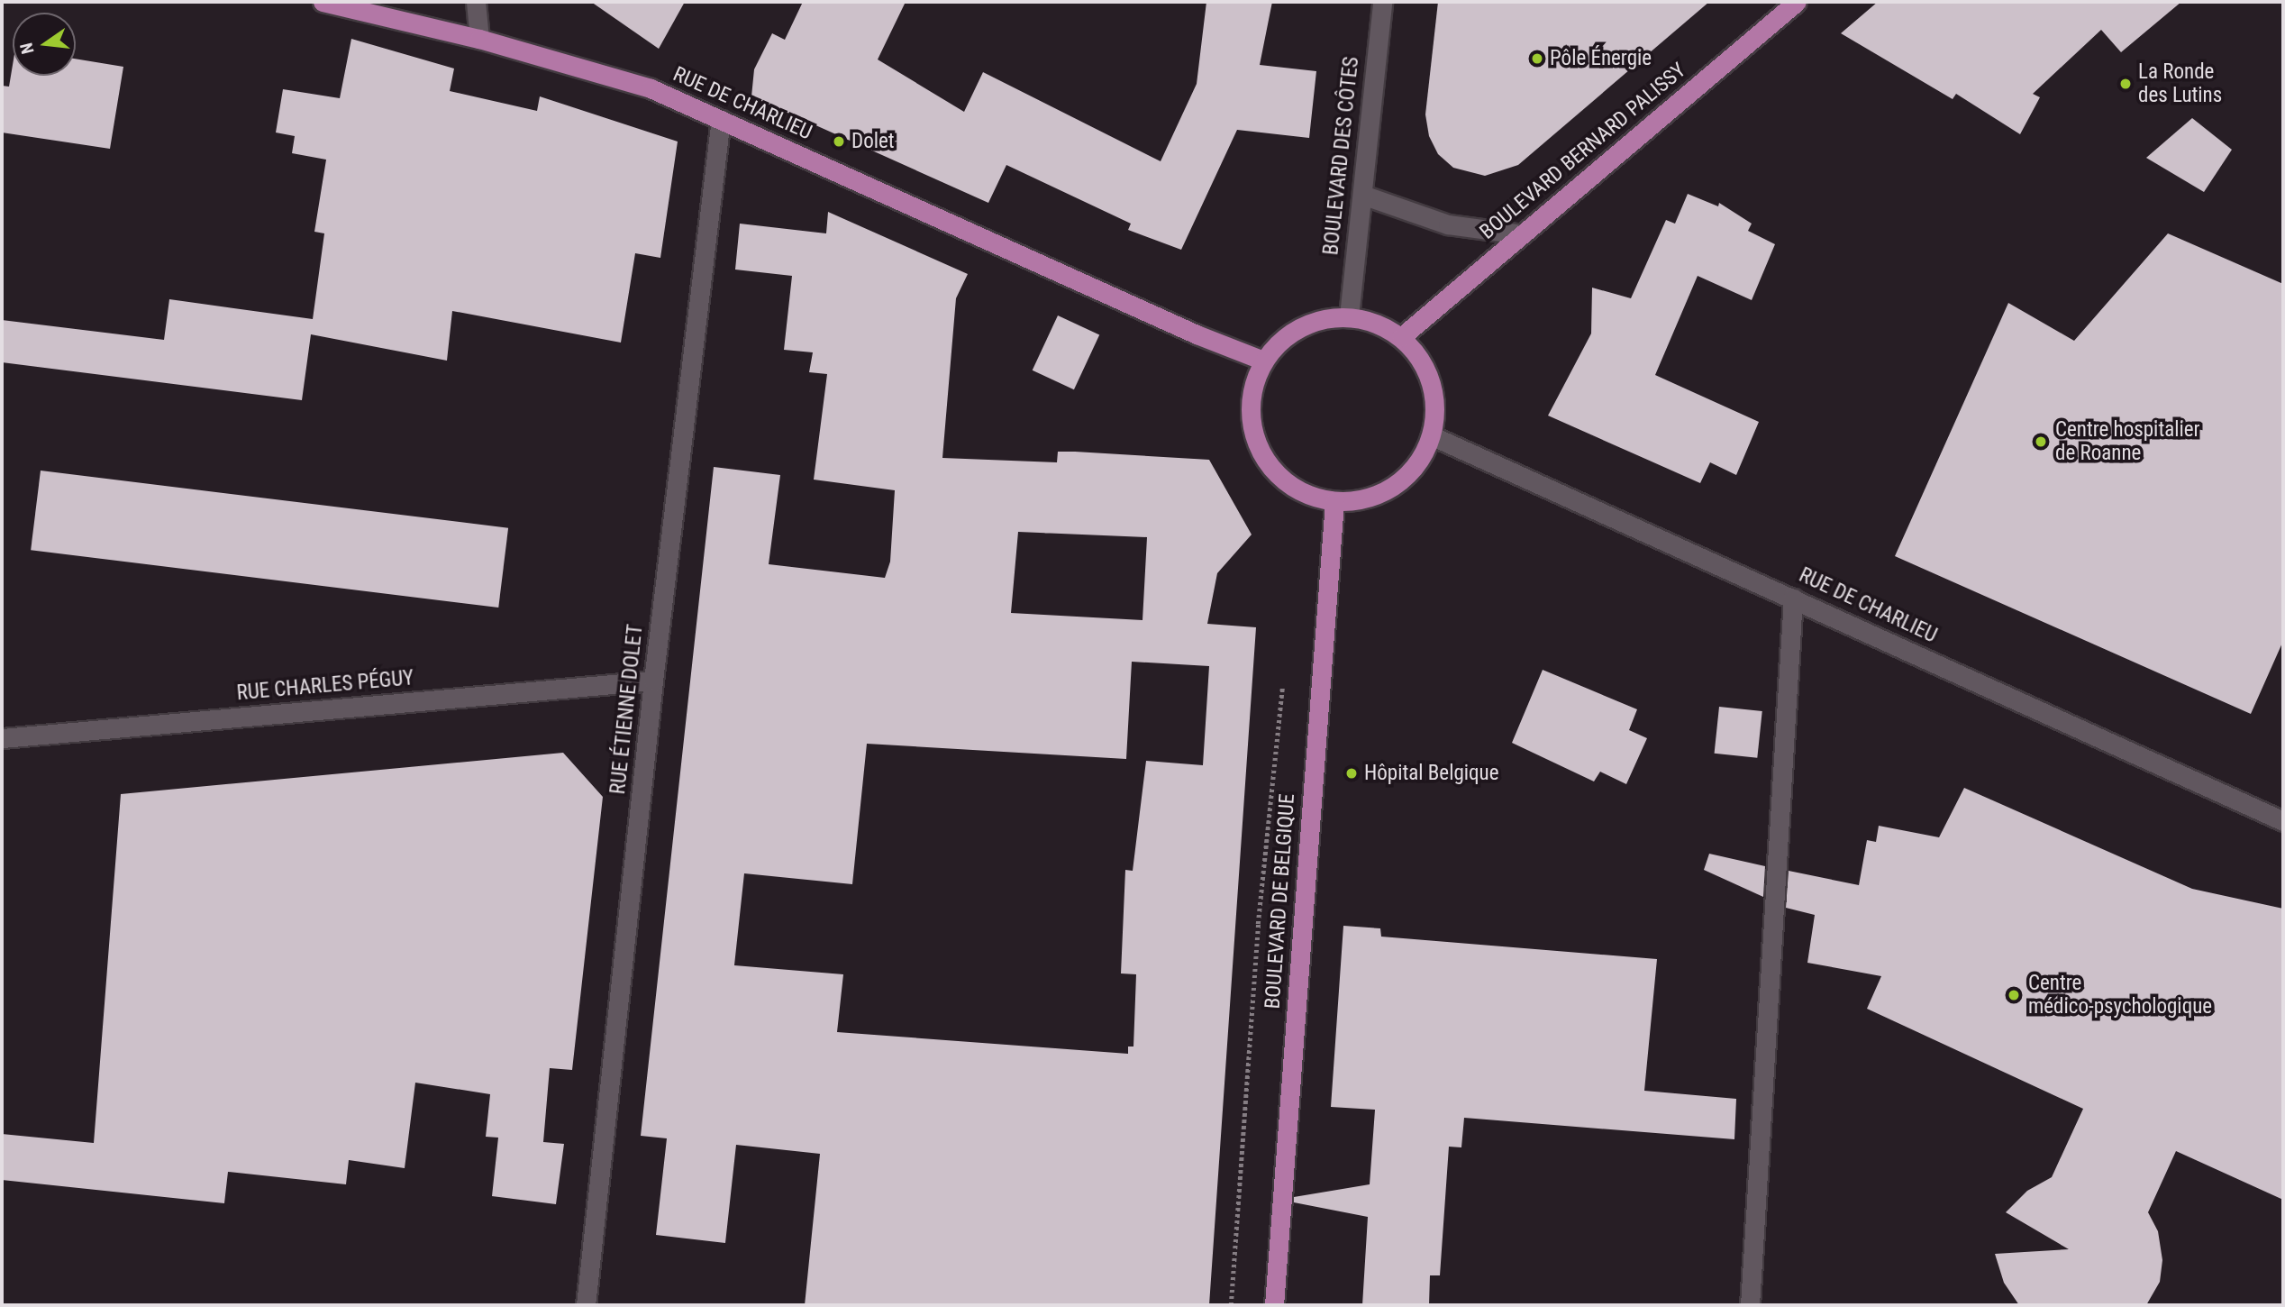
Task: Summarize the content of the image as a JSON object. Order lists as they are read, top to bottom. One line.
{"streets":{"main road":["RUE DE CHARLIEU","BOULEVARD BERNARD PALISSY","BOULEVARD DE BELGIQUE"],"street":["BOULEVARD DES CÔTES","RUE CHARLES PÉGUY","RUE ÉTIENNE DOLET"]},"crossings":[["RUE DE CHARLIEU","BOULEVARD BERNARD PALISSY"],["RUE DE CHARLIEU","BOULEVARD DES CÔTES"],["RUE DE CHARLIEU","RUE ÉTIENNE DOLET"],["RUE DE CHARLIEU","BOULEVARD DE BELGIQUE"],["BOULEVARD BERNARD PALISSY","BOULEVARD DES CÔTES"],["BOULEVARD BERNARD PALISSY","BOULEVARD DE BELGIQUE"],["BOULEVARD DES CÔTES","BOULEVARD DE BELGIQUE"],["RUE CHARLES PÉGUY","RUE ÉTIENNE DOLET"]],"places":["Pôle Énergie","La Ronde des Lutins","Dolet","Centre hospitalier de Roanne","Hôpital Belgique","Centre médico-psychologique"],"north":"left"}
